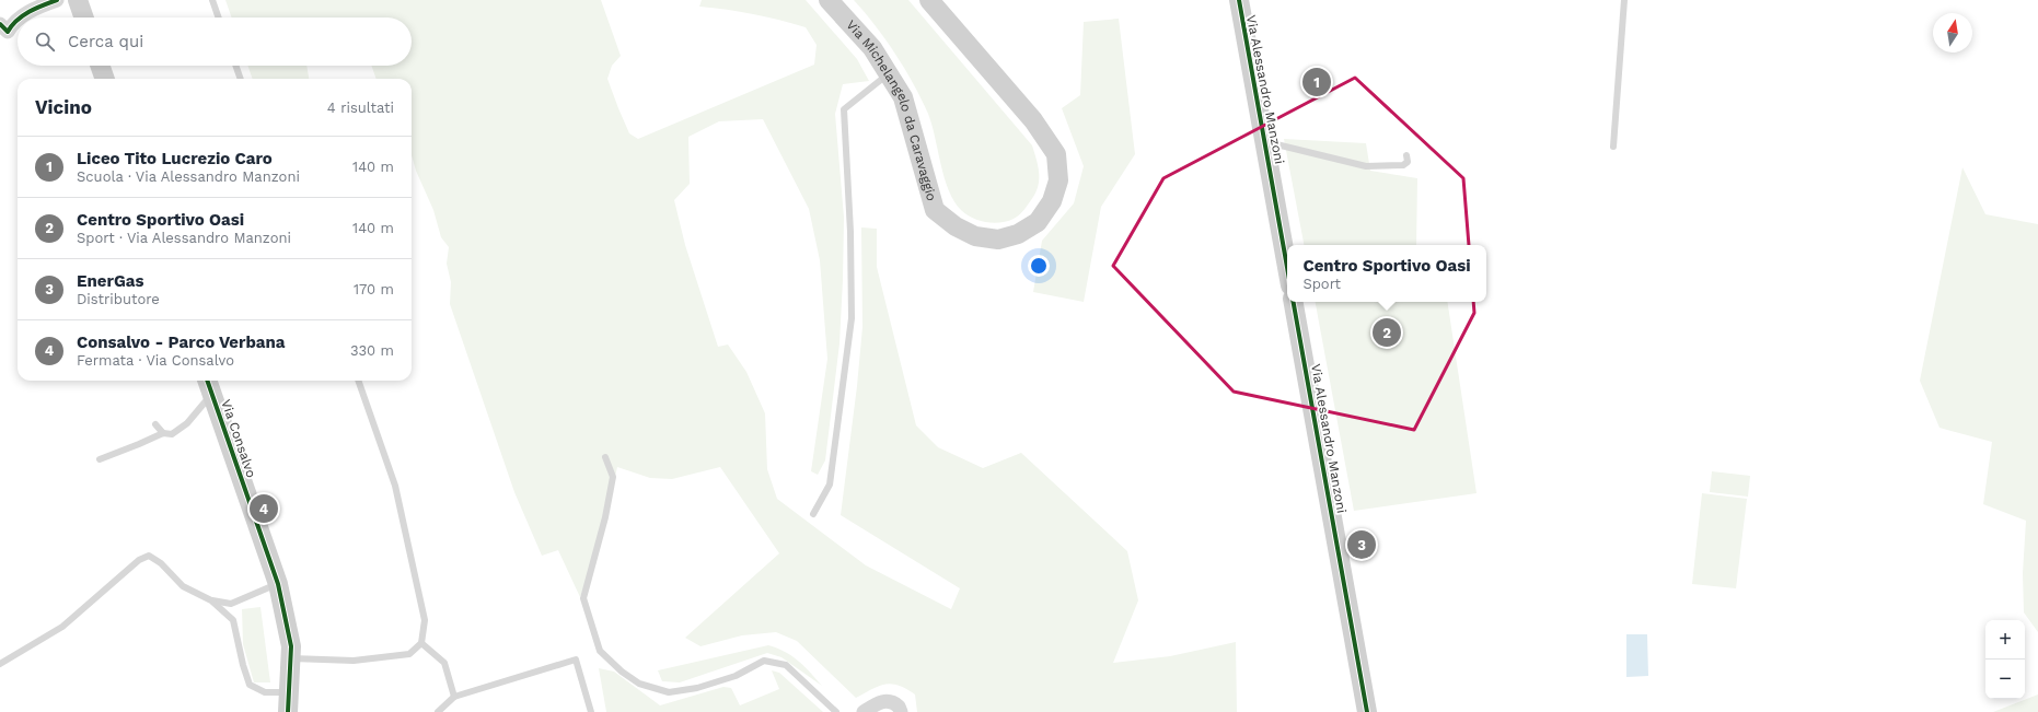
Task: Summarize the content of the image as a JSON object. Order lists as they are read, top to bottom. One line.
{"streets":{"street":["Via Alessandro Manzoni","Via Michelangelo da Caravaggio","Via Consalvo"]},"north":"top","page":{"search":"Cerca qui","pins":["1","2","4","3"],"heading":["Vicino","4 risultati"],"list":[{"mark":"1","name":"Liceo Tito Lucrezio Caro","note":"Scuola · Via Alessandro Manzoni","value":"140 m"},{"mark":"2","name":"Centro Sportivo Oasi","note":"Sport · Via Alessandro Manzoni","value":"140 m"},{"mark":"3","name":"EnerGas","note":"Distributore","value":"170 m"},{"mark":"4","name":"Consalvo - Parco Verbana","note":"Fermata · Via Consalvo","value":"330 m"}],"popup":["Centro Sportivo Oasi","Sport"],"map_buttons":["+","−"]}}
